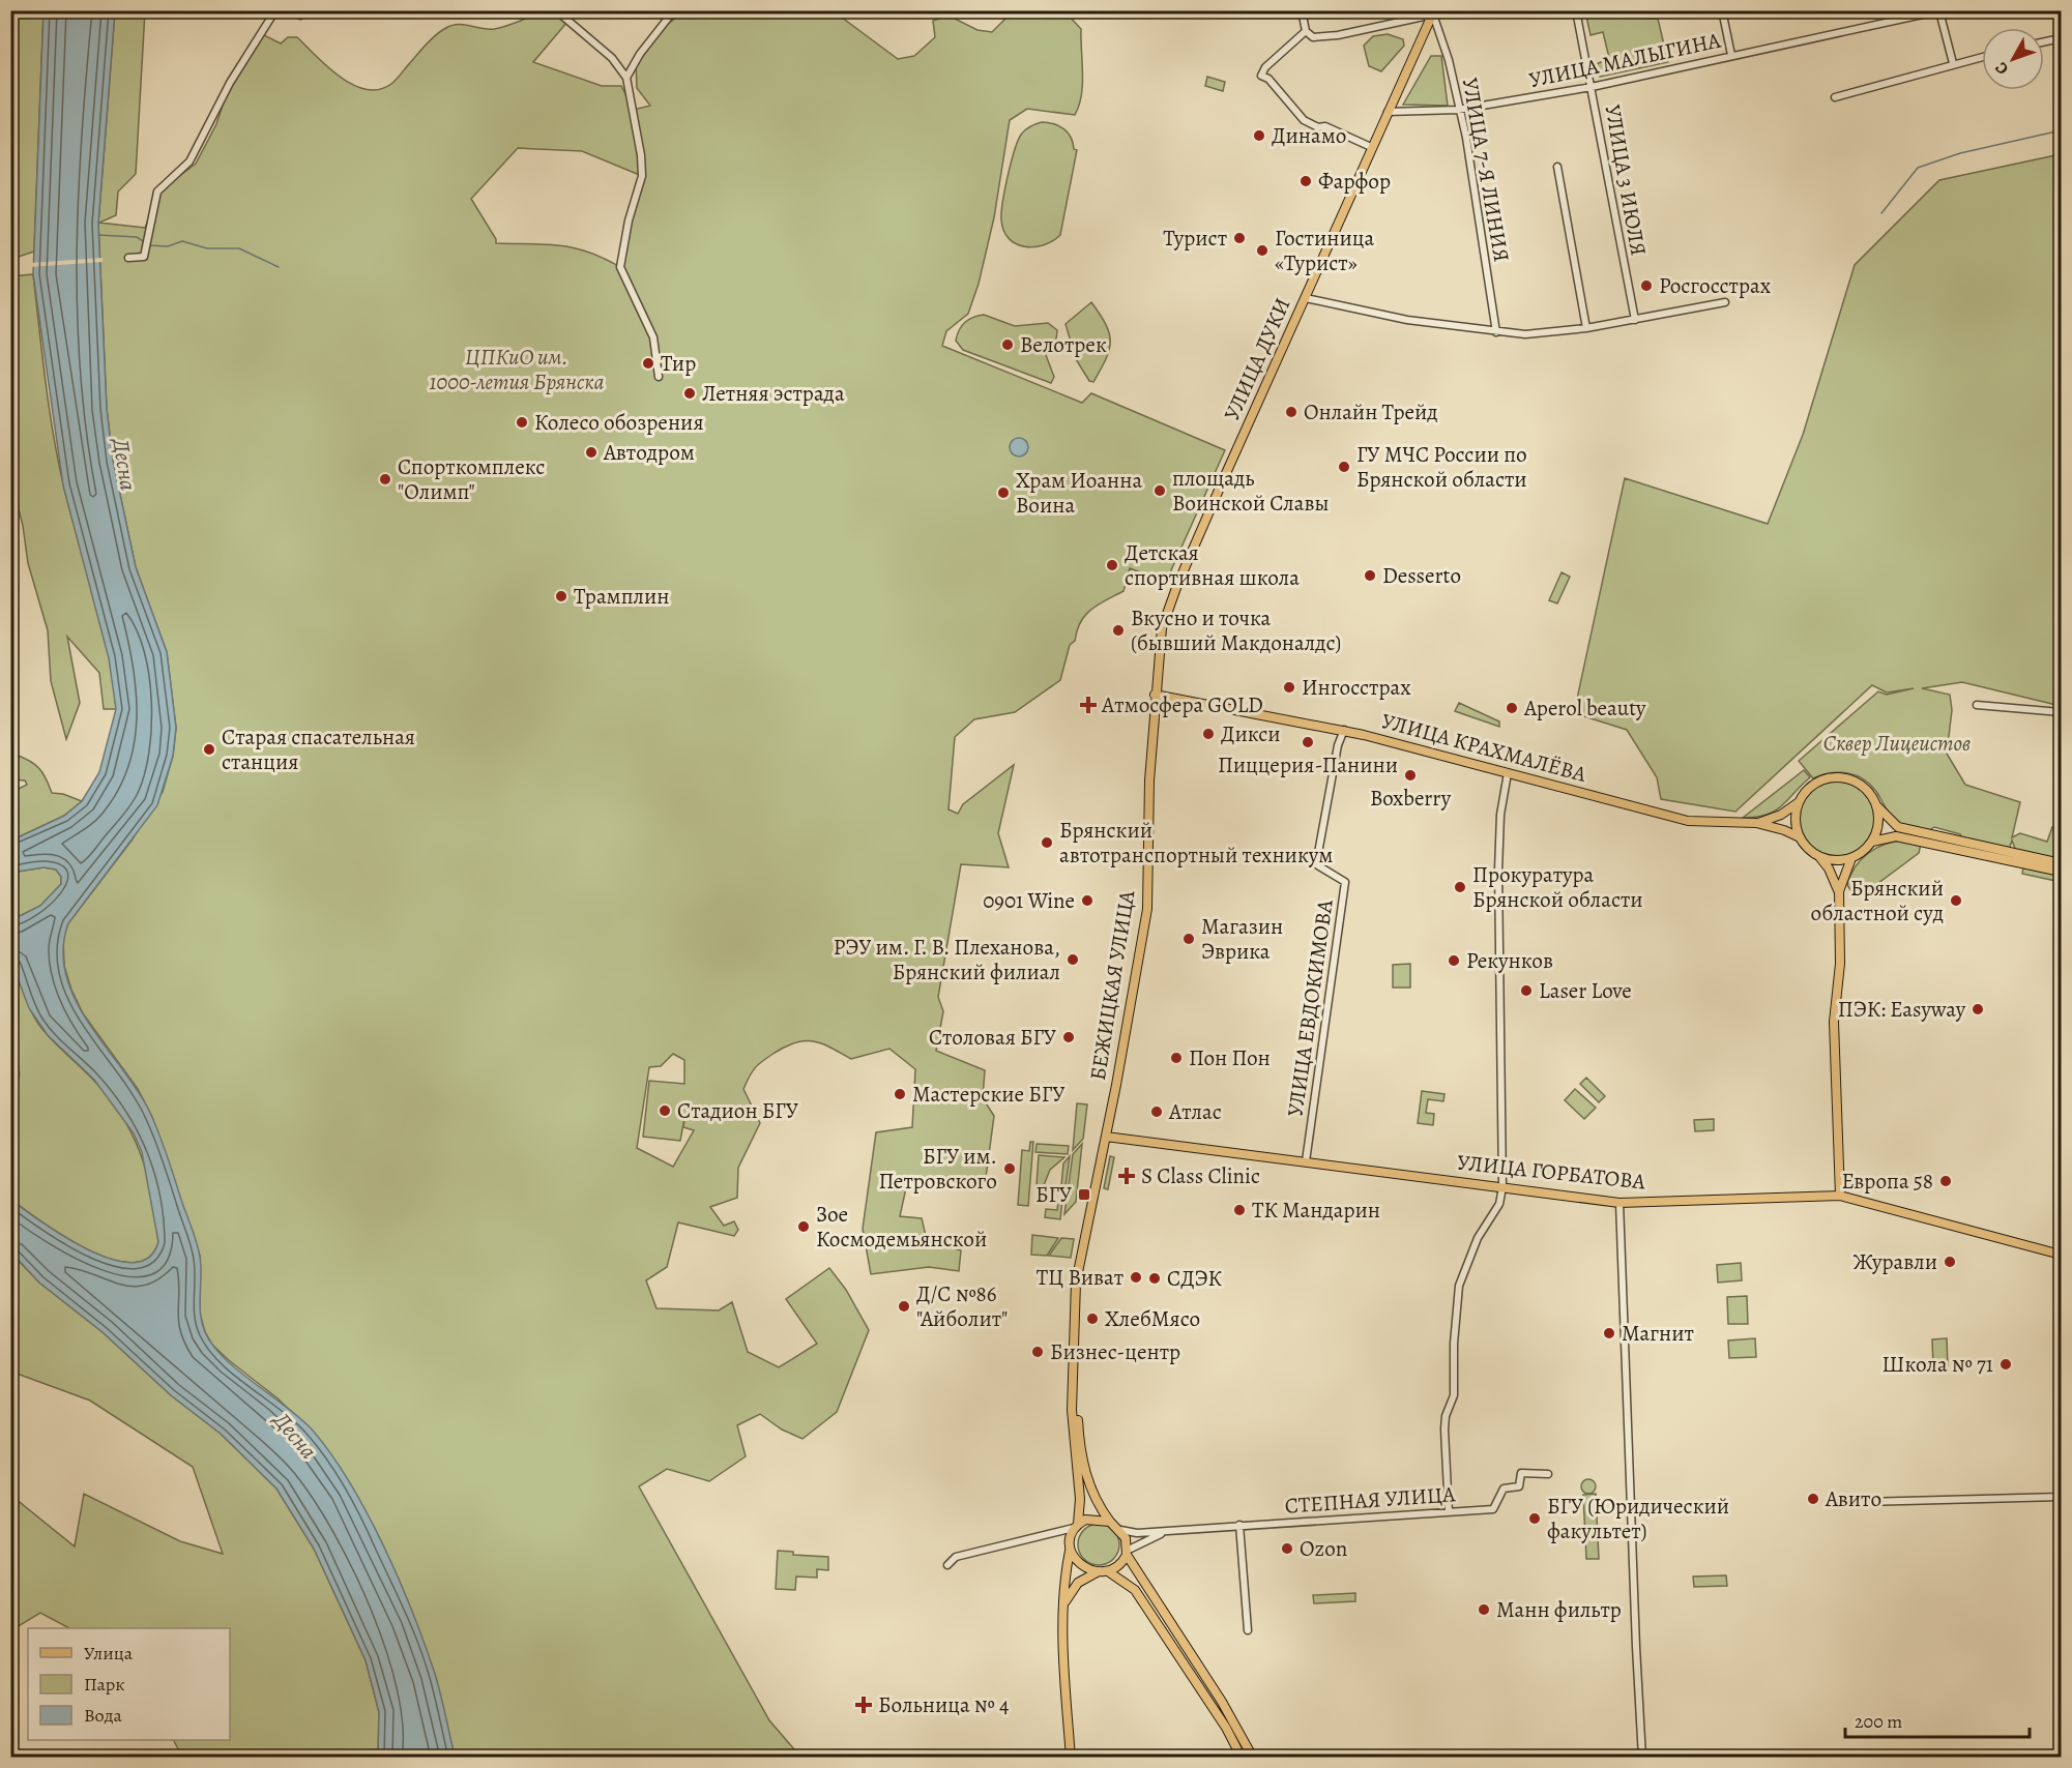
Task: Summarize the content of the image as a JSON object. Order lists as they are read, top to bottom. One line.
{"streets":{"main road":["УЛИЦА ДУКИ","УЛИЦА КРАХМАЛЁВА","БЕЖИЦКАЯ УЛИЦА","УЛИЦА ГОРБАТОВА"],"street":["УЛИЦА МАЛЫГИНА","УЛИЦА 7-Я ЛИНИЯ","УЛИЦА 3 ИЮЛЯ","УЛИЦА ЕВДОКИМОВА","СТЕПНАЯ УЛИЦА"]},"crossings":[["УЛИЦА МАЛЫГИНА","УЛИЦА 7-Я ЛИНИЯ"],["УЛИЦА МАЛЫГИНА","УЛИЦА 3 ИЮЛЯ"],["УЛИЦА МАЛЫГИНА","УЛИЦА ДУКИ"],["УЛИЦА 7-Я ЛИНИЯ","УЛИЦА ДУКИ"],["УЛИЦА ДУКИ","БЕЖИЦКАЯ УЛИЦА"],["УЛИЦА КРАХМАЛЁВА","БЕЖИЦКАЯ УЛИЦА"],["УЛИЦА КРАХМАЛЁВА","УЛИЦА ЕВДОКИМОВА"],["БЕЖИЦКАЯ УЛИЦА","УЛИЦА ГОРБАТОВА"],["УЛИЦА ЕВДОКИМОВА","УЛИЦА ГОРБАТОВА"]],"water":["Десна"],"parks":["ЦПКиО им. 1000-летия Брянска","Сквер Лицеистов"],"places":{"other":["Динамо","Фарфор","Турист","Гостиница «Турист»","Росгосстрах","Велотрек","Тир","Летняя эстрада","Онлайн Трейд","Колесо обозрения","Автодром","ГУ МЧС России по Брянской области","Спорткомплекс \"Олимп\"","площадь Воинской Славы","Храм Иоанна Воина","Детская спортивная школа","Desserto","Трамплин","Вкусно и точка (бывший Макдоналдс)","Ингосстрах","Aperol beauty","Дикси","Пиццерия-Панини","Старая спасательная станция","Boxberry","Брянский автотранспортный техникум","Прокуратура Брянской области","0901 Wine","Брянский областной суд","Магазин Эврика","РЭУ им. Г. В. Плеханова, Брянский филиал","Рекунков","Laser Love","ПЭК: Easyway","Столовая БГУ","Пон Пон","Мастерские БГУ","Стадион БГУ","Атлас","БГУ им. Петровского","Европа 58","ТК Мандарин","Зое Космодемьянской","Журавли","ТЦ Виват","СДЭК","Д/С №86 \"Айболит\"","ХлебМясо","Магнит","Бизнес-центр","Школа № 71","Авито","БГУ (Юридический факультет)","Ozon","Манн фильтр"],"health":["Атмосфера GOLD","S Class Clinic","Больница № 4"],"transit":["БГУ"]},"legend":["Улица","Парк","Вода"],"scale_bar":"200 m","north":"bottom left"}
